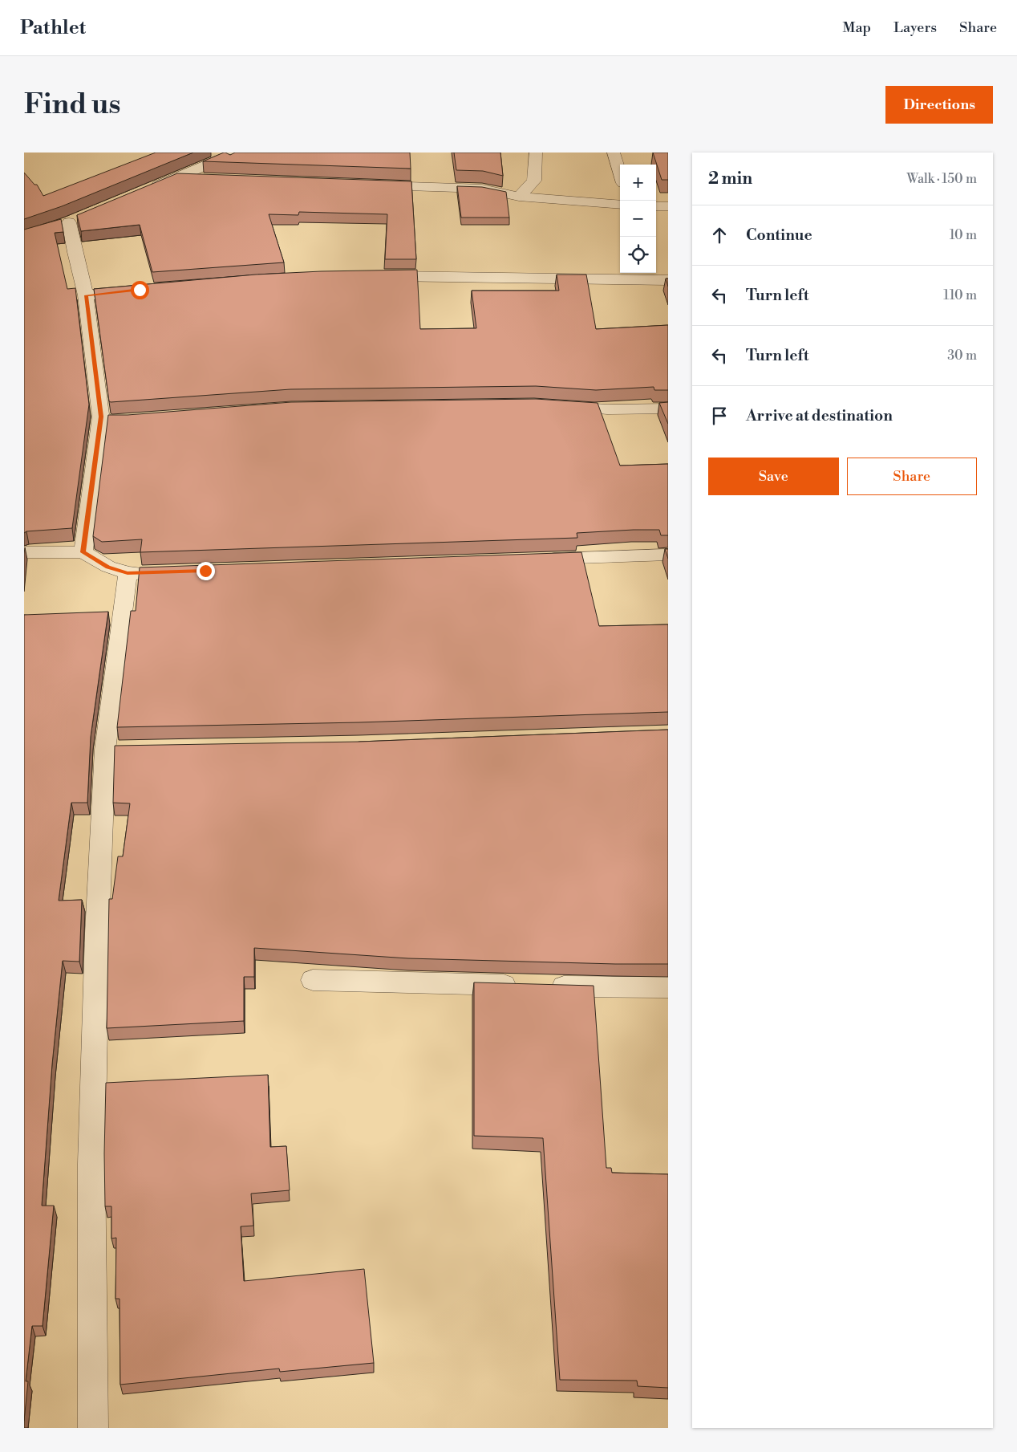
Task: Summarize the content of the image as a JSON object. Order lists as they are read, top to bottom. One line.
{"page":{"header":"Pathlet","nav":["Map","Layers","Share"],"buttons":["Directions",["Save","Share"]],"title":"Find us","heading":["2 min","Walk · 150 m"],"map_buttons":["+","−"],"list":[["Continue","10 m"],["Turn left","110 m"],["Turn left","30 m"],"Arrive at destination"]}}
